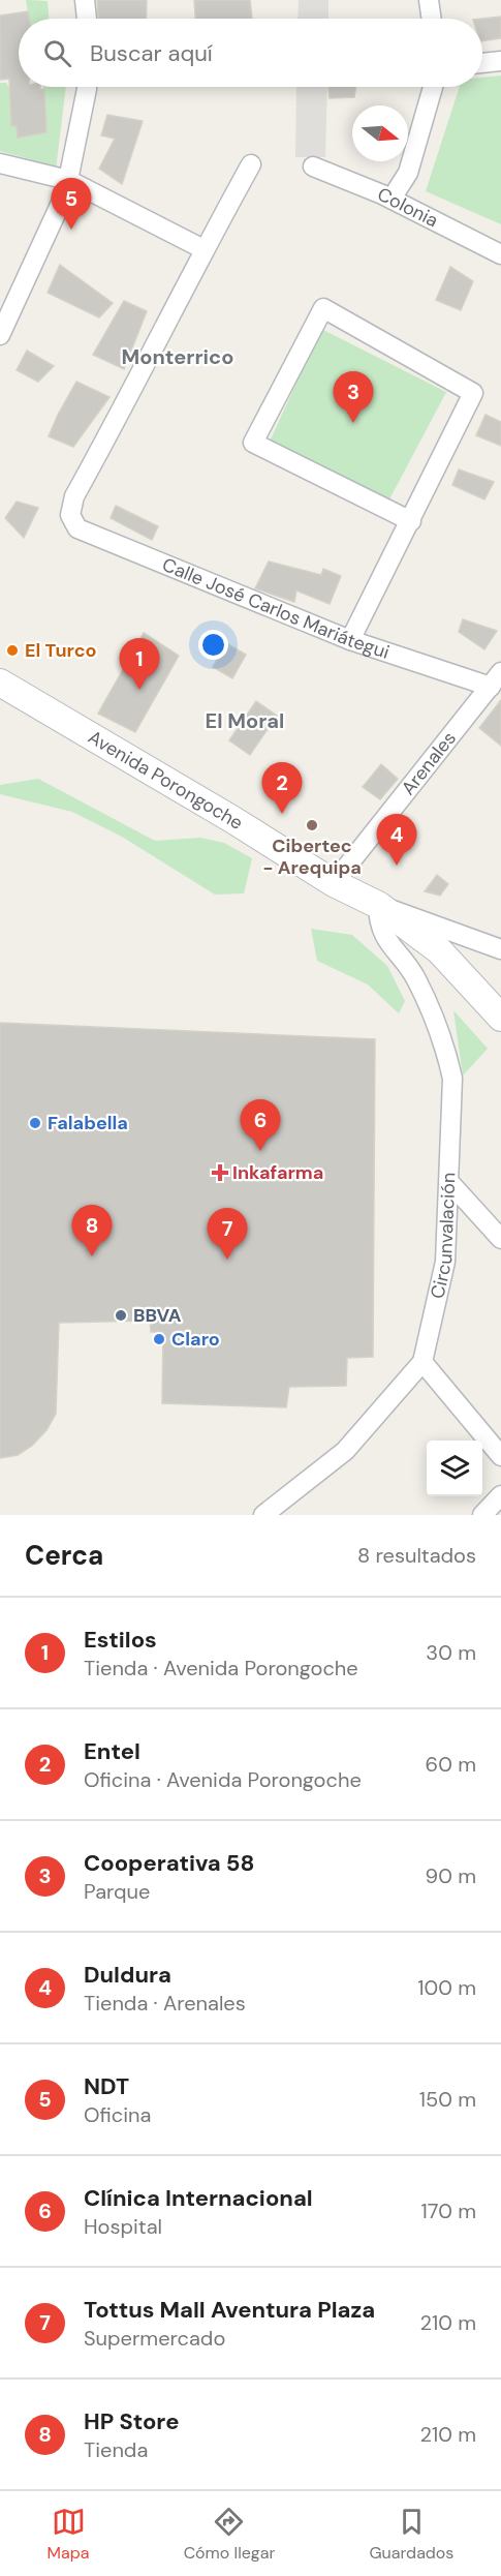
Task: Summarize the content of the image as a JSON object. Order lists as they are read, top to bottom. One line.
{"streets":{"main road":["Avenida Porongoche"],"street":["Colonia","Calle José Carlos Mariátegui","Arenales","Circunvalación"]},"crossings":[["Calle José Carlos Mariátegui","Arenales"],["Arenales","Avenida Porongoche"],["Avenida Porongoche","Circunvalación"]],"districts":["Monterrico","El Moral"],"places":{"other":["El Turco","Cibertec - Arequipa","Falabella","BBVA","Claro"],"health":["Inkafarma"]},"north":"right","page":{"search":"Buscar aquí","pins":["5","3","1","2","4","6","8","7"],"heading":["Cerca","8 resultados"],"list":[{"mark":"1","name":"Estilos","note":"Tienda · Avenida Porongoche","value":"30 m"},{"mark":"2","name":"Entel","note":"Oficina · Avenida Porongoche","value":"60 m"},{"mark":"3","name":"Cooperativa 58","note":"Parque","value":"90 m"},{"mark":"4","name":"Duldura","note":"Tienda · Arenales","value":"100 m"},{"mark":"5","name":"NDT","note":"Oficina","value":"150 m"},{"mark":"6","name":"Clínica Internacional","note":"Hospital","value":"170 m"},{"mark":"7","name":"Tottus Mall Aventura Plaza","note":"Supermercado","value":"210 m"},{"mark":"8","name":"HP Store","note":"Tienda","value":"210 m"}],"nav":["Mapa","Cómo llegar","Guardados"]}}
